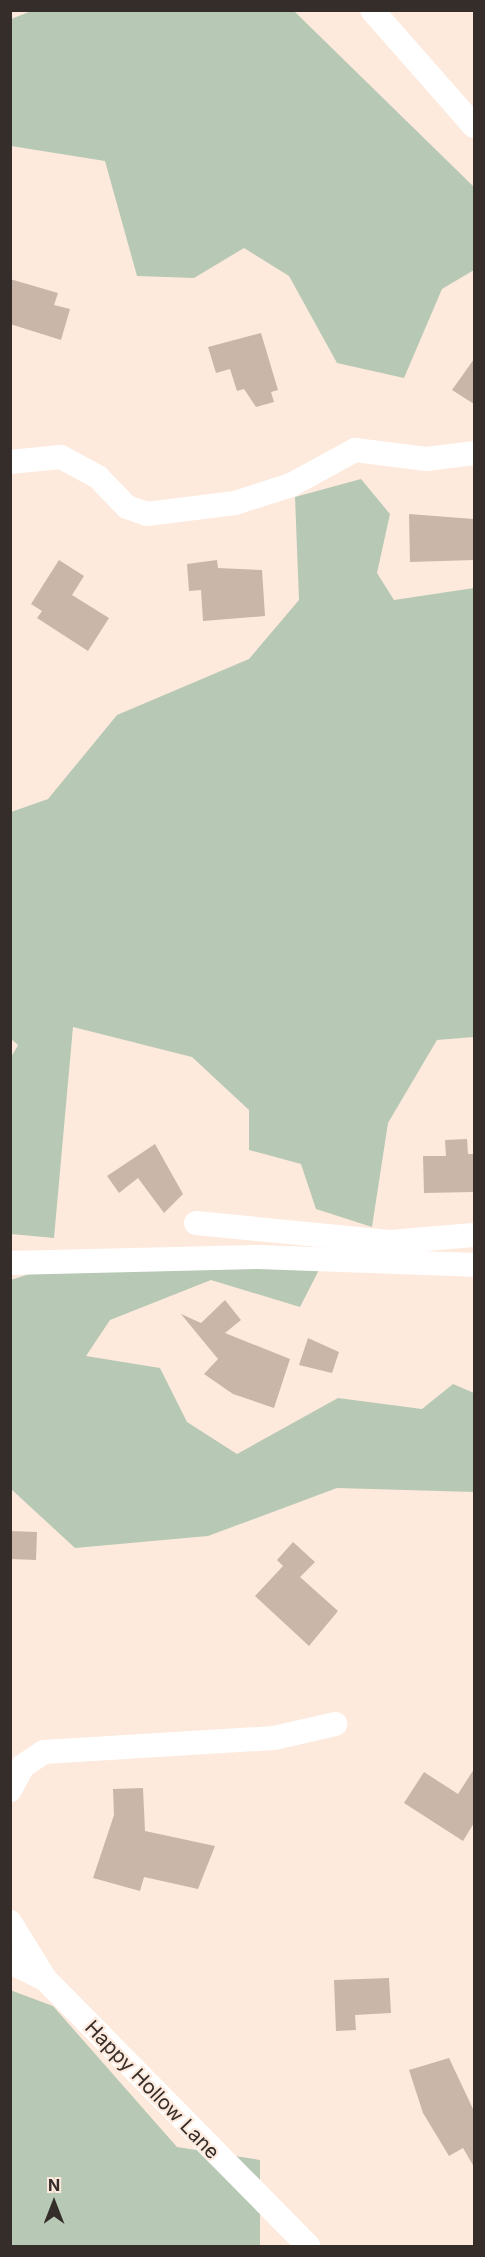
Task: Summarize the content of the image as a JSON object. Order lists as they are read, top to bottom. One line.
{"streets":{"street":["Happy Hollow Lane"]},"north":"top"}
